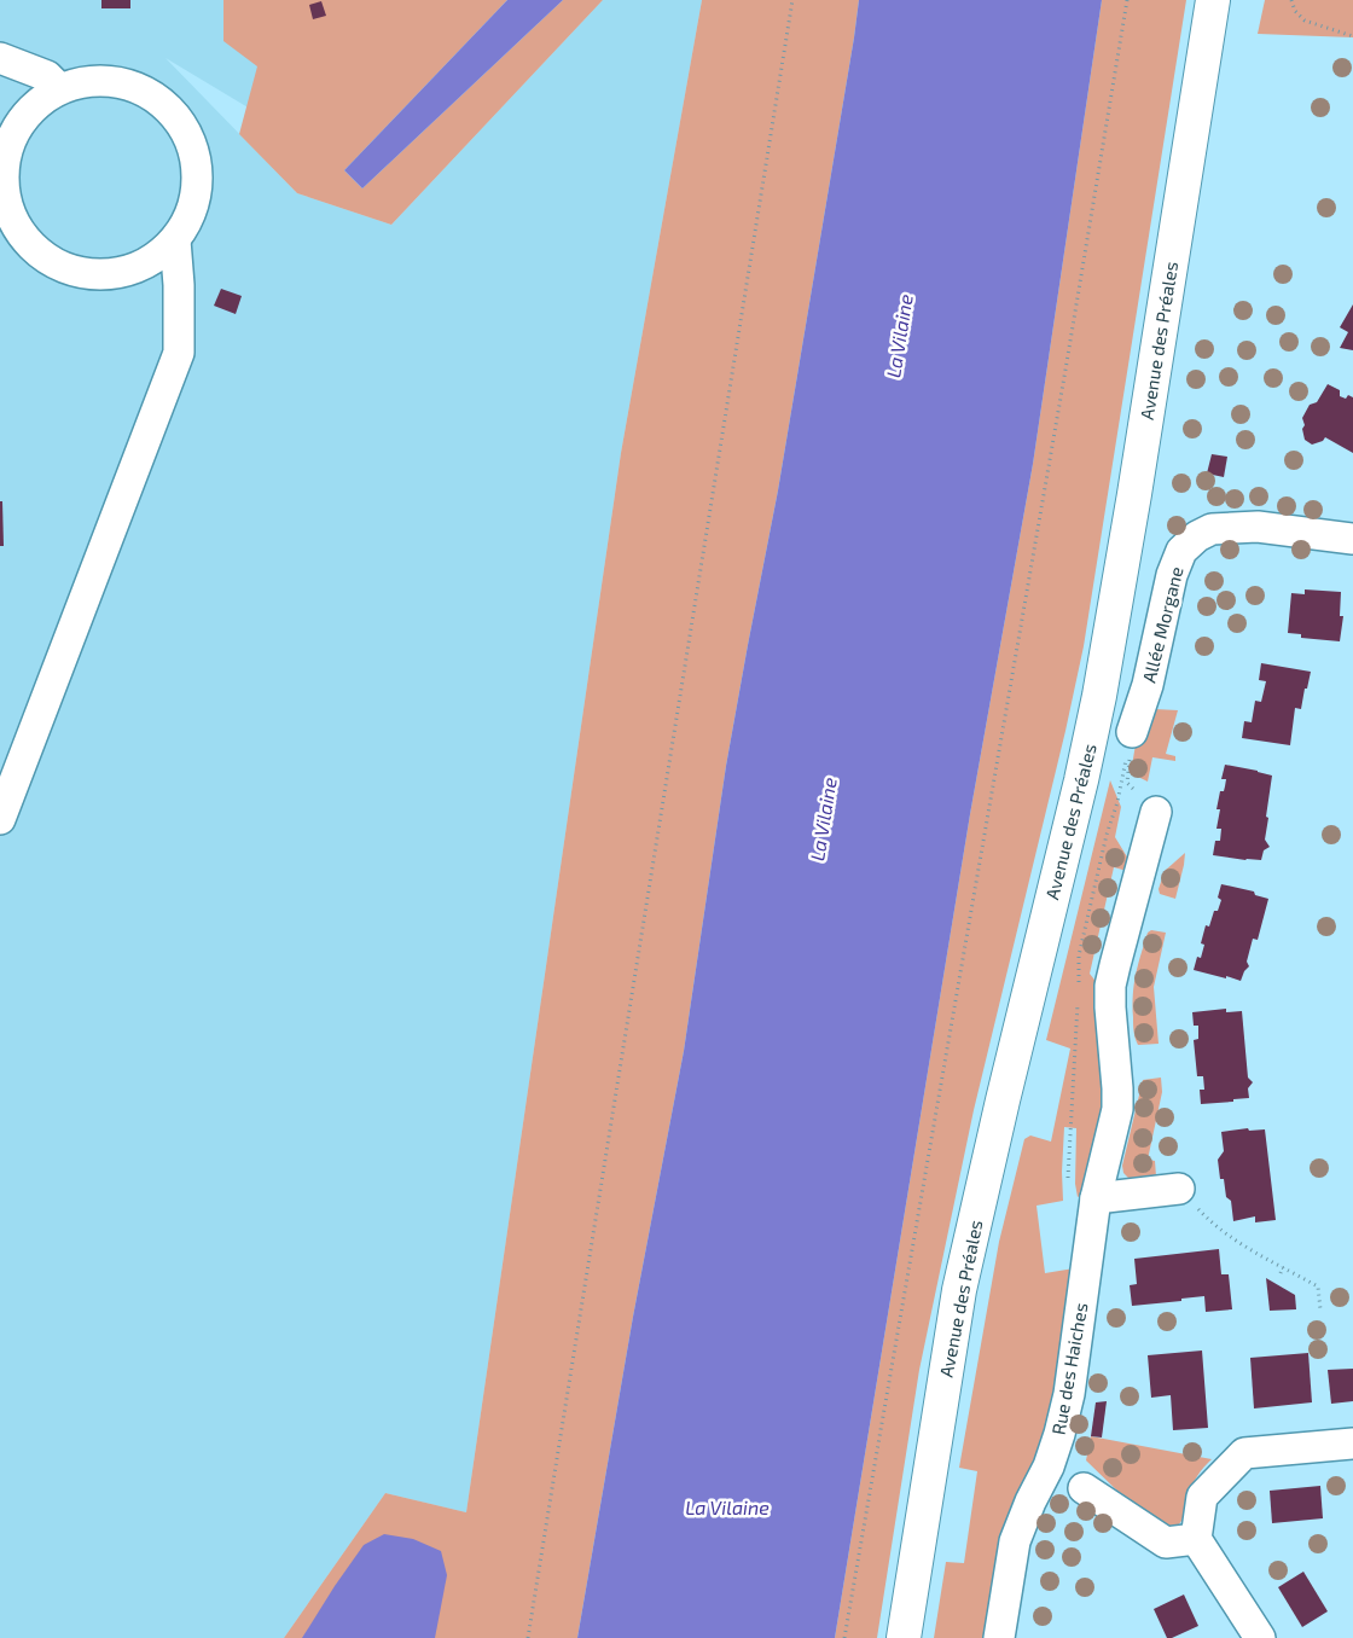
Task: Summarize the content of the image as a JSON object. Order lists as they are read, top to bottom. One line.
{"streets":{"main road":["Avenue des Préales"],"street":["Allée Morgane","Rue des Haiches"]},"water":["La Vilaine"]}
